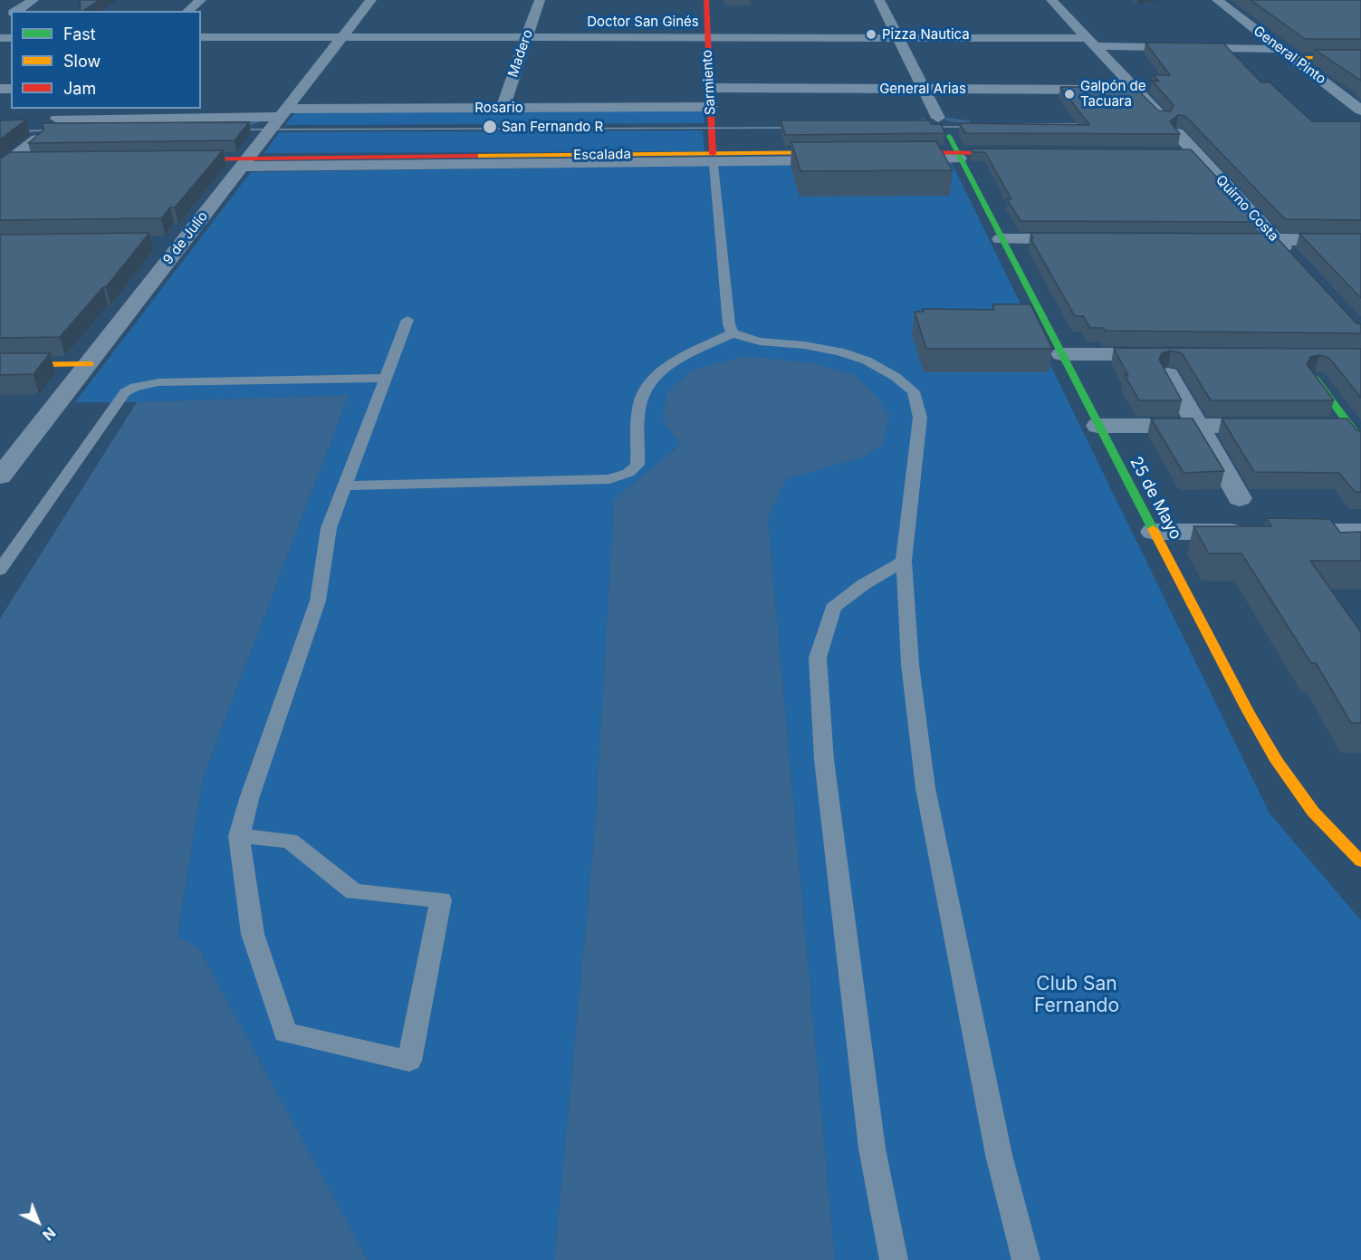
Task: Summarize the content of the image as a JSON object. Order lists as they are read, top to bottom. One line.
{"streets":{"street":["Doctor San Ginés","Madero","General Pinto","Sarmiento","General Arias","Rosario","Escalada","Quirno Costa","9 de Julio","25 de Mayo"]},"crossings":[["Doctor San Ginés","Madero"],["Doctor San Ginés","General Pinto"],["Doctor San Ginés","Sarmiento"],["Doctor San Ginés","9 de Julio"],["Madero","Rosario"],["Sarmiento","General Arias"],["Sarmiento","Rosario"],["Sarmiento","Escalada"],["Rosario","9 de Julio"],["Escalada","9 de Julio"]],"parks":["Club San Fernando"],"places":["Pizza Nautica","Galpón de Tacuara","San Fernando R"],"legend":["Fast","Slow","Jam"],"north":"bottom right"}
